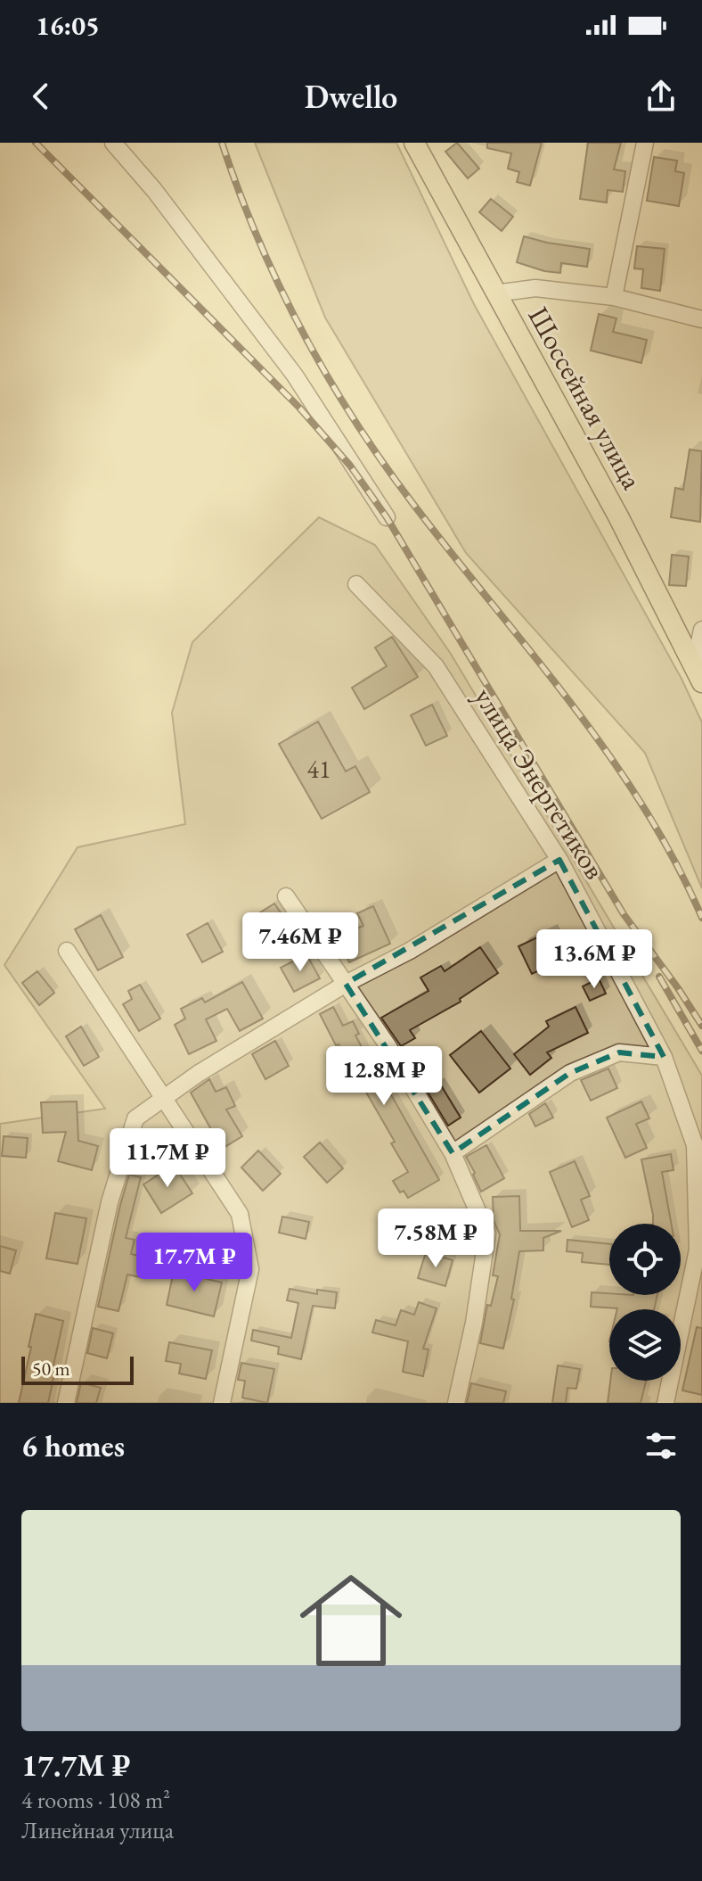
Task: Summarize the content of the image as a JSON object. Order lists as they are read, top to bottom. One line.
{"streets":{"main road":["Шоссейная улица"],"street":["улица Энергетиков"]},"house_numbers":["41"],"scale_bar":"50 m","page":{"status":"16:05","header":"Dwello","price":["7.46M ₽","13.6M ₽","12.8M ₽","11.7M ₽","7.58M ₽","17.7M ₽"],"scale":"50 m","heading":"6 homes","list":[{"name":"17.7M ₽","note":"4 rooms · 108 m² · Линейная улица"}]}}
